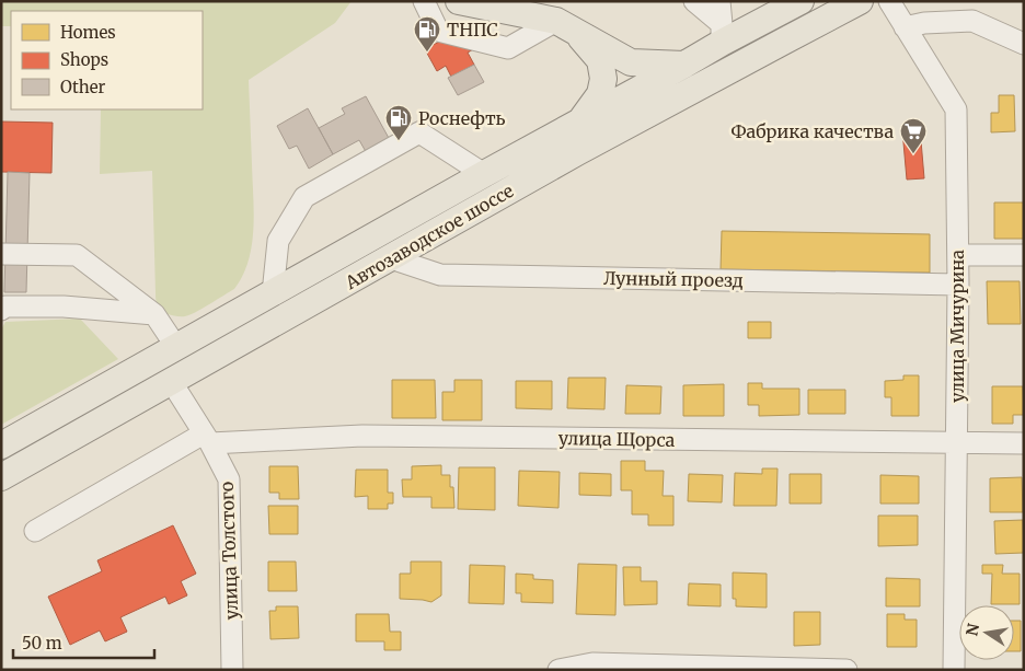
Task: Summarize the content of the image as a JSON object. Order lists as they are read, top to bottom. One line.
{"streets":{"main road":["Автозаводское шоссе"],"street":["Лунный проезд","улица Мичурина","улица Щорса","улица Толстого"]},"crossings":[["Автозаводское шоссе","Лунный проезд"],["Автозаводское шоссе","улица Толстого"],["Лунный проезд","улица Мичурина"],["улица Мичурина","улица Щорса"],["улица Щорса","улица Толстого"]],"places":{"fuel station":["ТНПС","Роснефть"],"supermarket":["Фабрика качества"]},"legend":["Homes","Shops","Other"],"scale_bar":"50 m","north":"left"}
